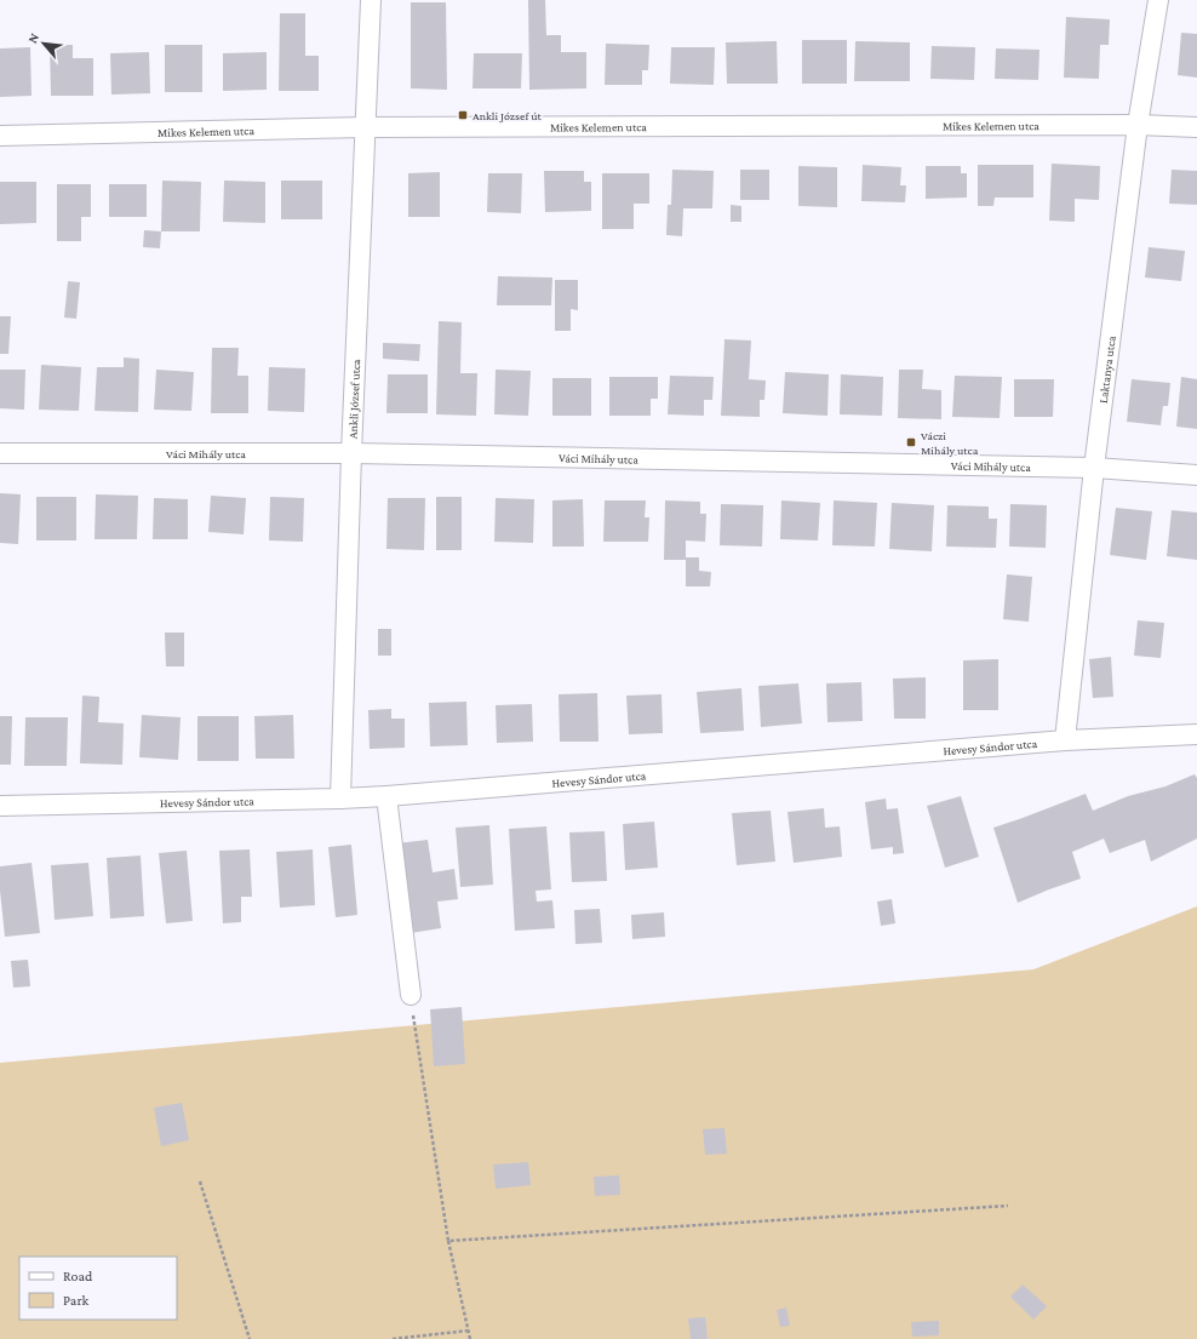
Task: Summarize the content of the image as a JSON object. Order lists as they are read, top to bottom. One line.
{"streets":{"street":["Mikes Kelemen utca","Laktanya utca","Ankli József utca","Váci Mihály utca","Hevesy Sándor utca"]},"crossings":[["Mikes Kelemen utca","Laktanya utca"],["Mikes Kelemen utca","Ankli József utca"],["Laktanya utca","Váci Mihály utca"],["Laktanya utca","Hevesy Sándor utca"],["Ankli József utca","Váci Mihály utca"],["Ankli József utca","Hevesy Sándor utca"]],"places":{"transit":["Ankli József út","Váczi Mihály utca"]},"legend":["Road","Park"],"north":"top left"}
